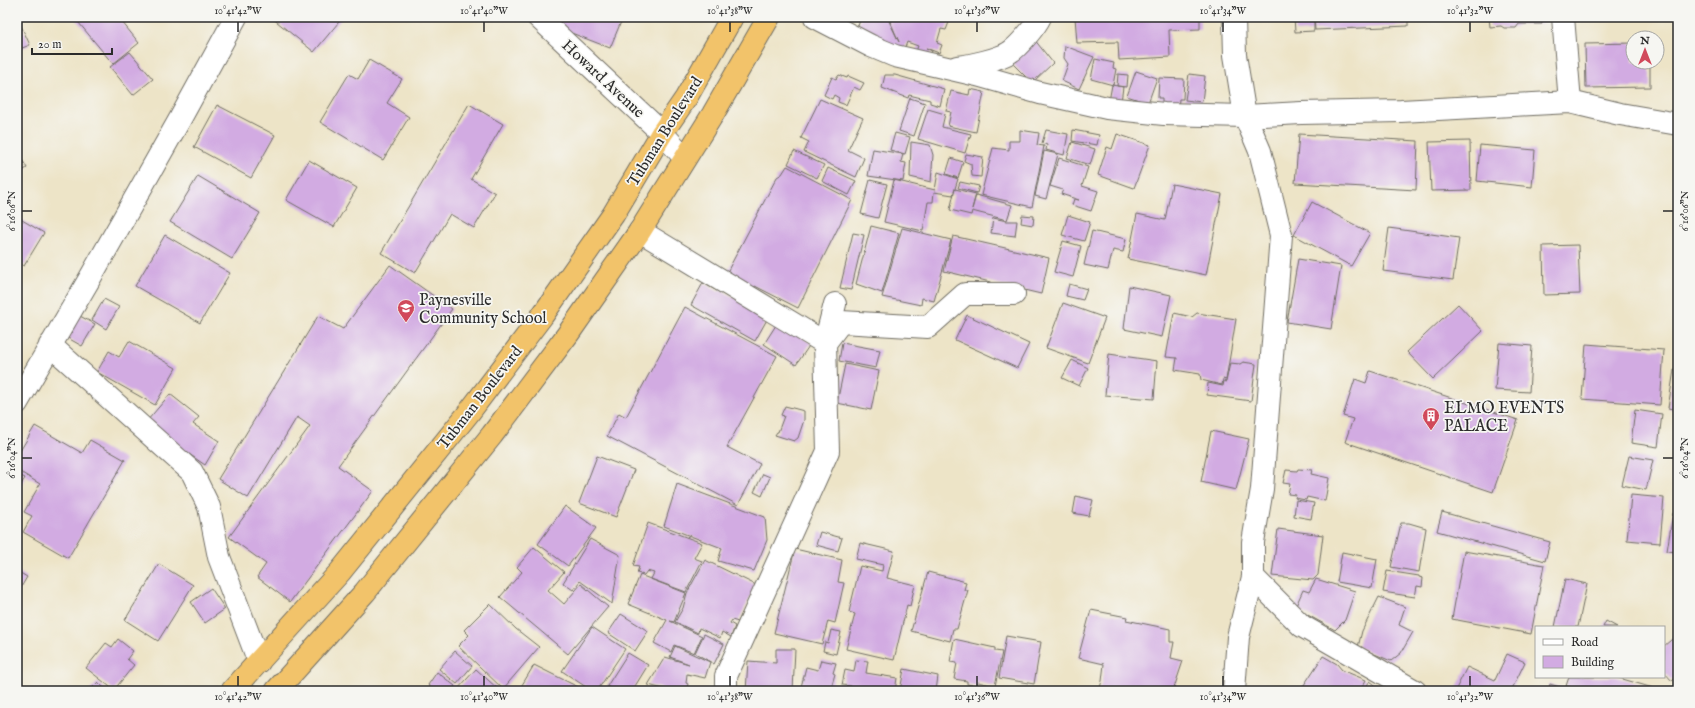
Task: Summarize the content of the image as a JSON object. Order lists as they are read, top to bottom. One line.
{"streets":{"highway":["Tubman Boulevard"],"street":["Howard Avenue"]},"crossings":[["Howard Avenue","Tubman Boulevard"]],"places":{"school or university":["Paynesville Community School"],"building":["ELMO EVENTS PALACE"]},"legend":["Road","Building"],"scale_bar":"20 m","north":"top","coordinates":["10°41'42\"W","10°41'40\"W","10°41'38\"W","10°41'36\"W","10°41'34\"W","10°41'32\"W","6°16'06\"N","6°16'04\"N"]}
